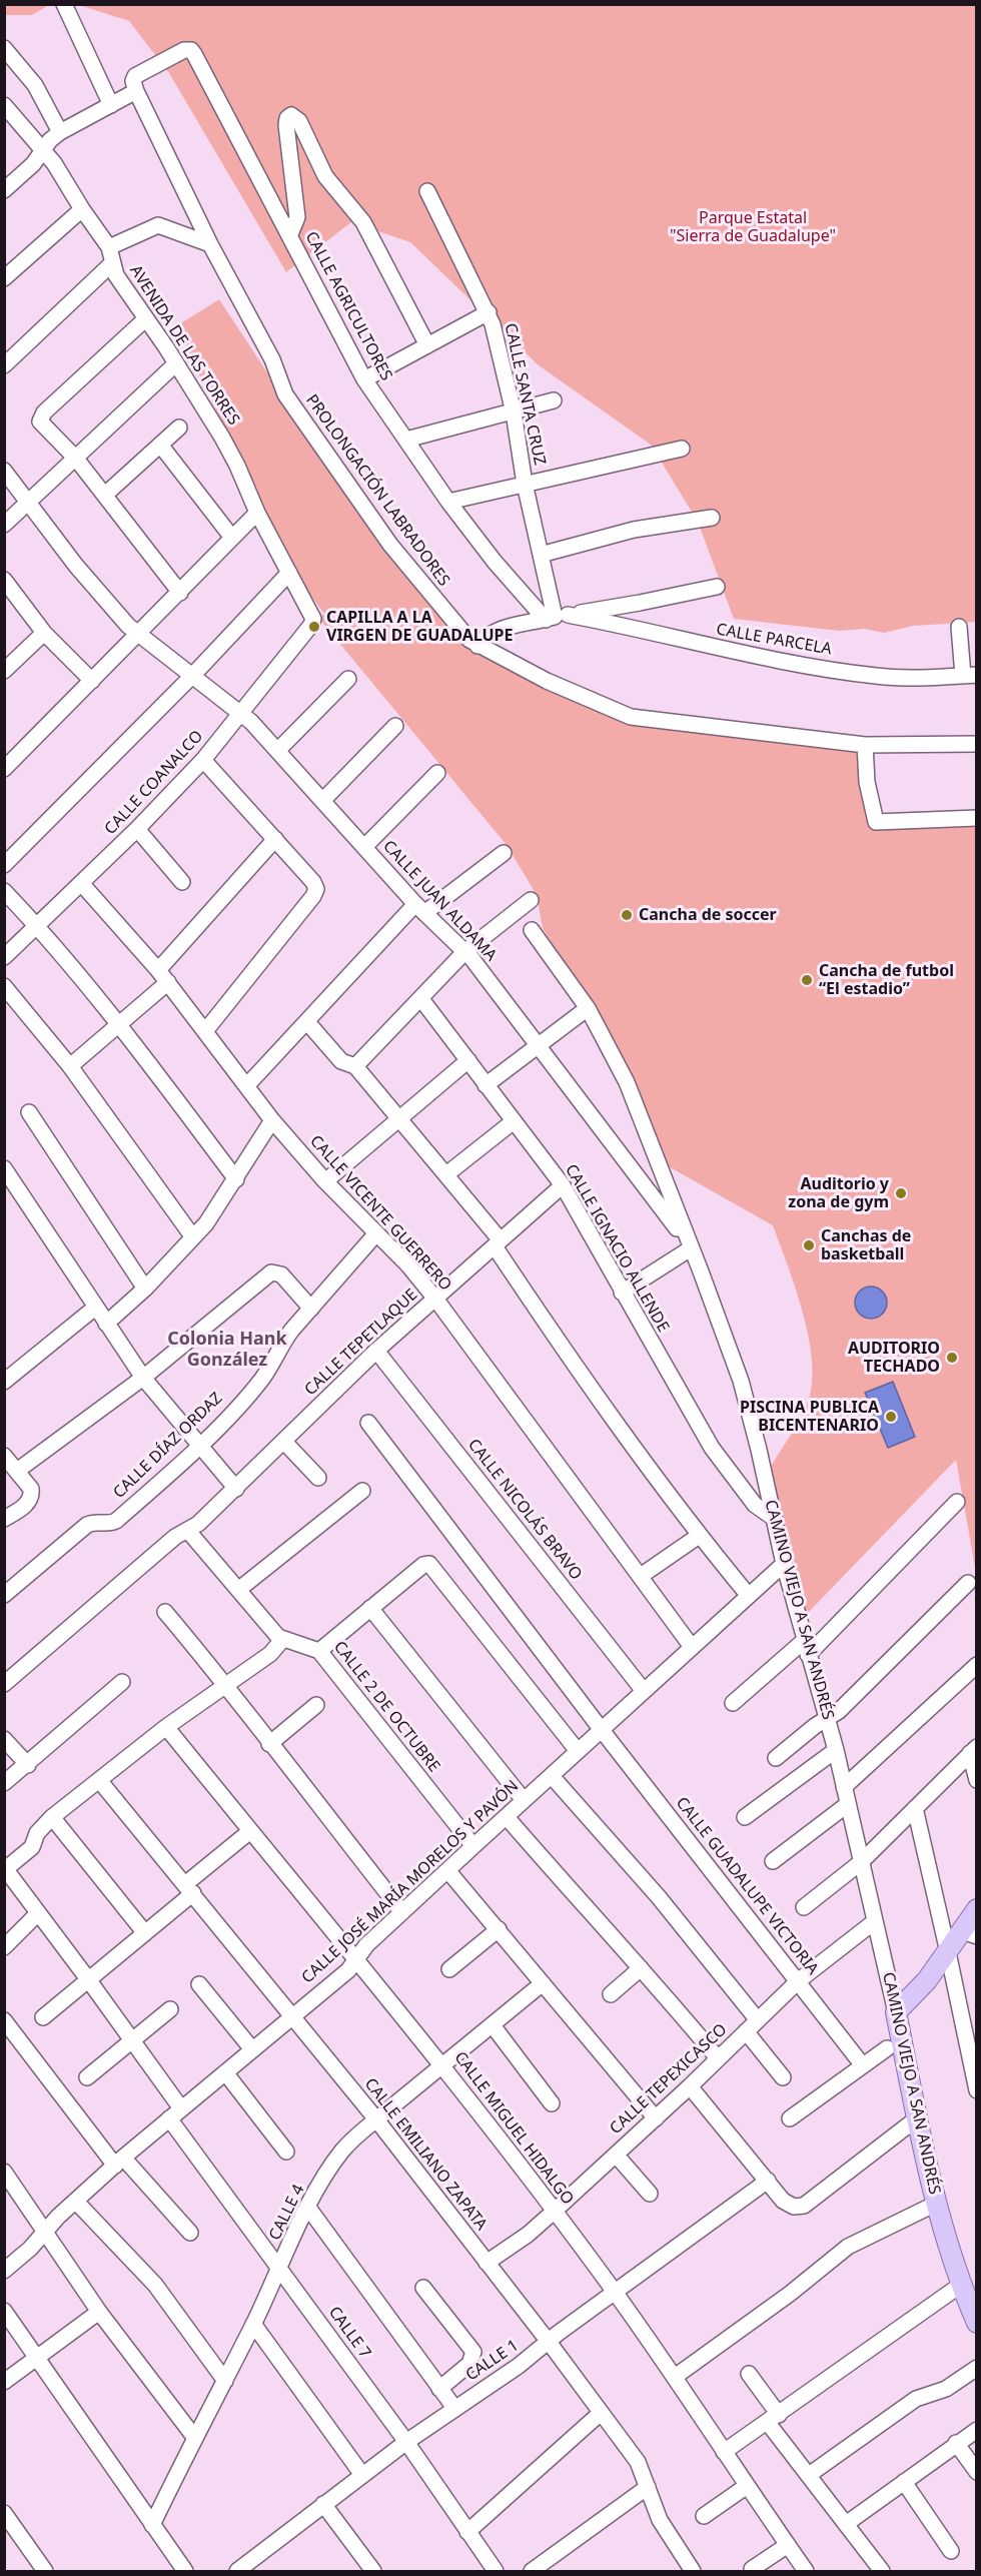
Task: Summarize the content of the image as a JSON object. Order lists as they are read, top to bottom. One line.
{"streets":{"main road":["CAMINO VIEJO A SAN ANDRÉS"],"street":["CALLE AGRICULTORES","AVENIDA DE LAS TORRES","CALLE SANTA CRUZ","PROLONGACIÓN LABRADORES","CALLE PARCELA","CALLE COANALCO","CALLE JUAN ALDAMA","CALLE VICENTE GUERRERO","CALLE IGNACIO ALLENDE","CALLE TEPETLAQUE","CALLE DÍAZ ORDAZ","CALLE NICOLÁS BRAVO","CALLE 2 DE OCTUBRE","CALLE JOSÉ MARÍA MORELOS Y PAVÓN","CALLE GUADALUPE VICTORIA","CALLE TEPEXICASCO","CALLE MIGUEL HIDALGO","CALLE EMILIANO ZAPATA","CALLE 4","CALLE 7","CALLE 1"]},"crossings":[["CALLE AGRICULTORES","CALLE SANTA CRUZ"],["CALLE AGRICULTORES","PROLONGACIÓN LABRADORES"],["CALLE AGRICULTORES","CALLE PARCELA"],["AVENIDA DE LAS TORRES","CALLE COANALCO"],["CALLE SANTA CRUZ","CALLE PARCELA"],["CALLE COANALCO","CALLE JUAN ALDAMA"],["CALLE COANALCO","CALLE VICENTE GUERRERO"],["CALLE JUAN ALDAMA","CAMINO VIEJO A SAN ANDRÉS"],["CALLE VICENTE GUERRERO","CALLE TEPETLAQUE"],["CALLE VICENTE GUERRERO","CALLE DÍAZ ORDAZ"],["CALLE VICENTE GUERRERO","CALLE JOSÉ MARÍA MORELOS Y PAVÓN"],["CALLE IGNACIO ALLENDE","CALLE TEPETLAQUE"],["CALLE IGNACIO ALLENDE","CAMINO VIEJO A SAN ANDRÉS"],["CALLE TEPETLAQUE","CALLE NICOLÁS BRAVO"],["CALLE NICOLÁS BRAVO","CALLE JOSÉ MARÍA MORELOS Y PAVÓN"],["CAMINO VIEJO A SAN ANDRÉS","CALLE JOSÉ MARÍA MORELOS Y PAVÓN"],["CAMINO VIEJO A SAN ANDRÉS","CALLE TEPEXICASCO"],["CALLE 2 DE OCTUBRE","CALLE JOSÉ MARÍA MORELOS Y PAVÓN"],["CALLE JOSÉ MARÍA MORELOS Y PAVÓN","CALLE GUADALUPE VICTORIA"],["CALLE JOSÉ MARÍA MORELOS Y PAVÓN","CALLE MIGUEL HIDALGO"],["CALLE JOSÉ MARÍA MORELOS Y PAVÓN","CALLE EMILIANO ZAPATA"],["CALLE JOSÉ MARÍA MORELOS Y PAVÓN","CALLE 7"],["CALLE GUADALUPE VICTORIA","CALLE TEPEXICASCO"],["CALLE TEPEXICASCO","CALLE MIGUEL HIDALGO"],["CALLE TEPEXICASCO","CALLE EMILIANO ZAPATA"],["CALLE MIGUEL HIDALGO","CALLE 4"],["CALLE MIGUEL HIDALGO","CALLE 1"],["CALLE EMILIANO ZAPATA","CALLE 4"],["CALLE EMILIANO ZAPATA","CALLE 1"],["CALLE 4","CALLE 7"],["CALLE 7","CALLE 1"]],"districts":["Colonia Hank González"],"parks":["Parque Estatal \"Sierra de Guadalupe\""],"places":["CAPILLA A LA VIRGEN DE GUADALUPE","Cancha de soccer","Cancha de futbol “El estadio”","Auditorio y zona de gym","Canchas de basketball","AUDITORIO TECHADO","PISCINA PUBLICA BICENTENARIO"]}
